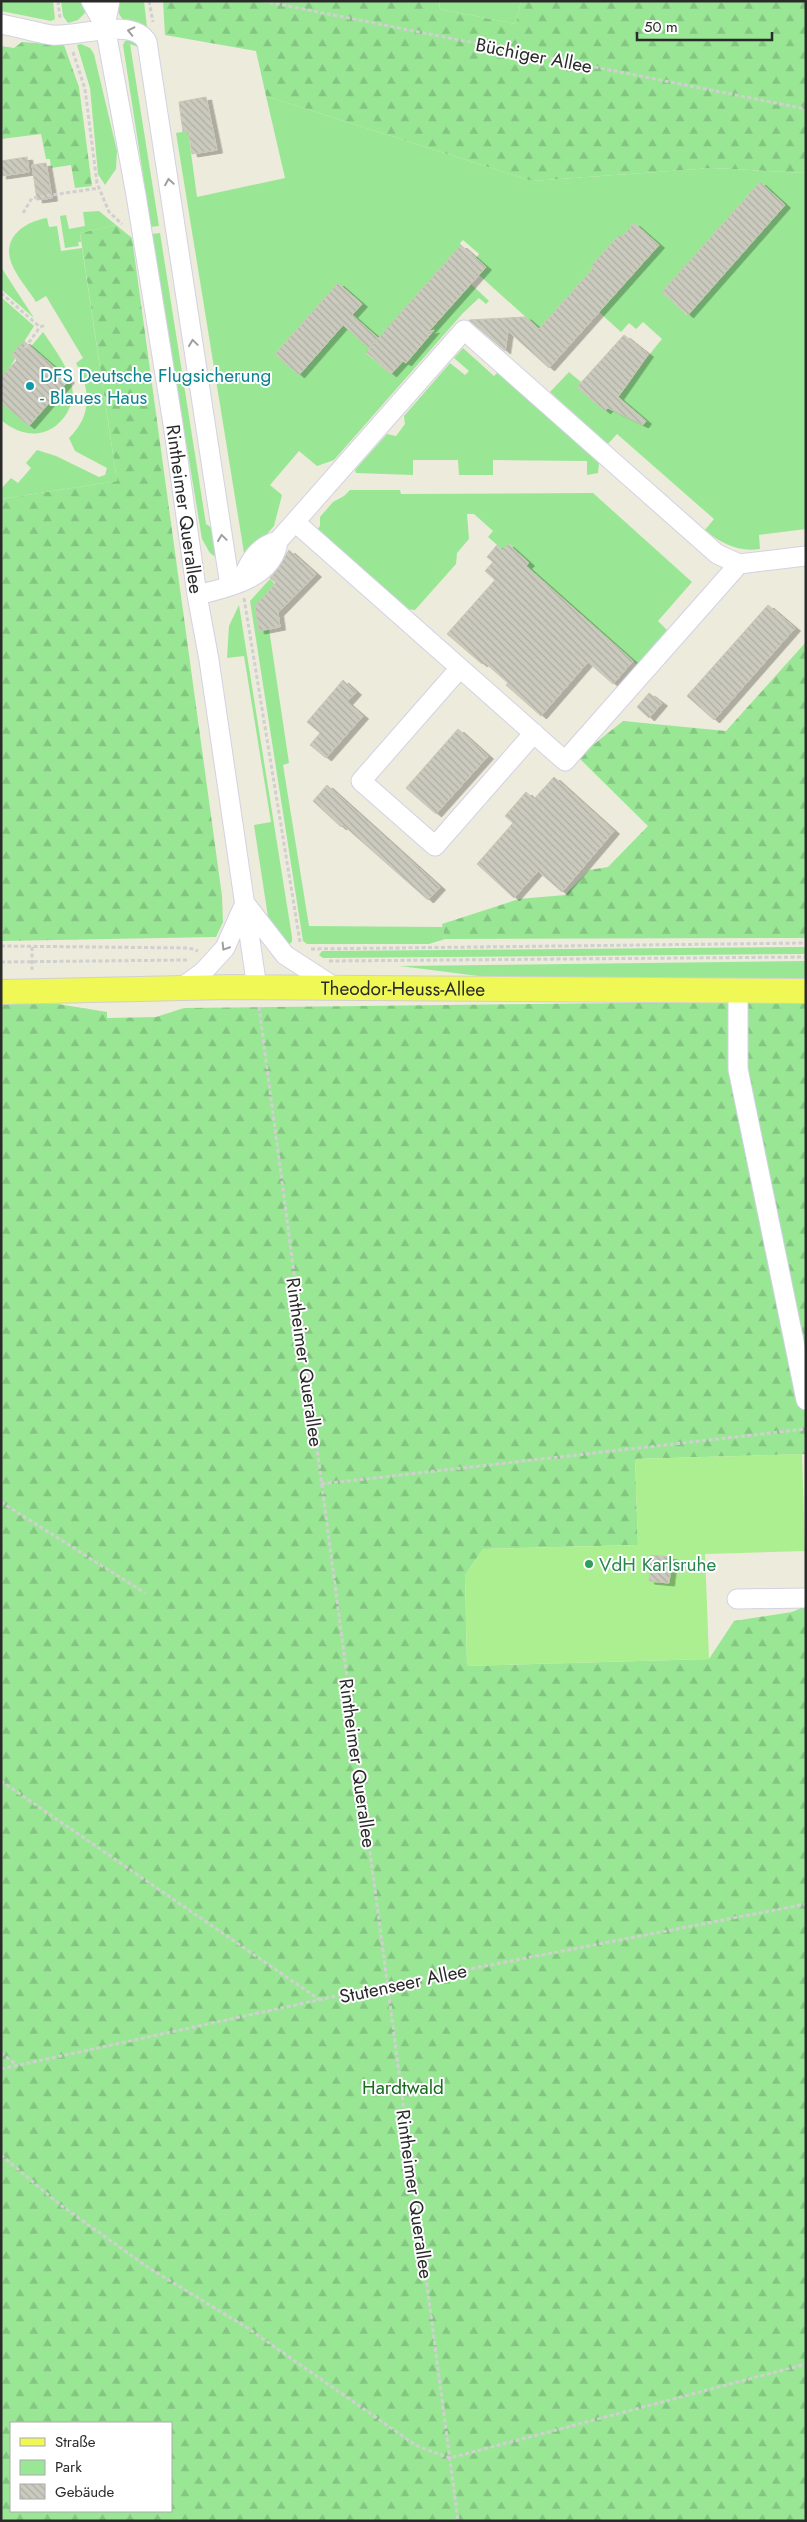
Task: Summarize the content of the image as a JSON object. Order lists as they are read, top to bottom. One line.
{"streets":{"main road":["Theodor-Heuss-Allee"],"street":["Rintheimer Querallee"],"path":["Büchiger Allee","Stutenseer Allee"]},"crossings":[["Rintheimer Querallee","Theodor-Heuss-Allee"],["Rintheimer Querallee","Stutenseer Allee"]],"parks":["Hardtwald"],"places":["DFS Deutsche Flugsicherung - Blaues Haus","VdH Karlsruhe"],"legend":["Straße","Park","Gebäude"],"scale_bar":"50 m"}
